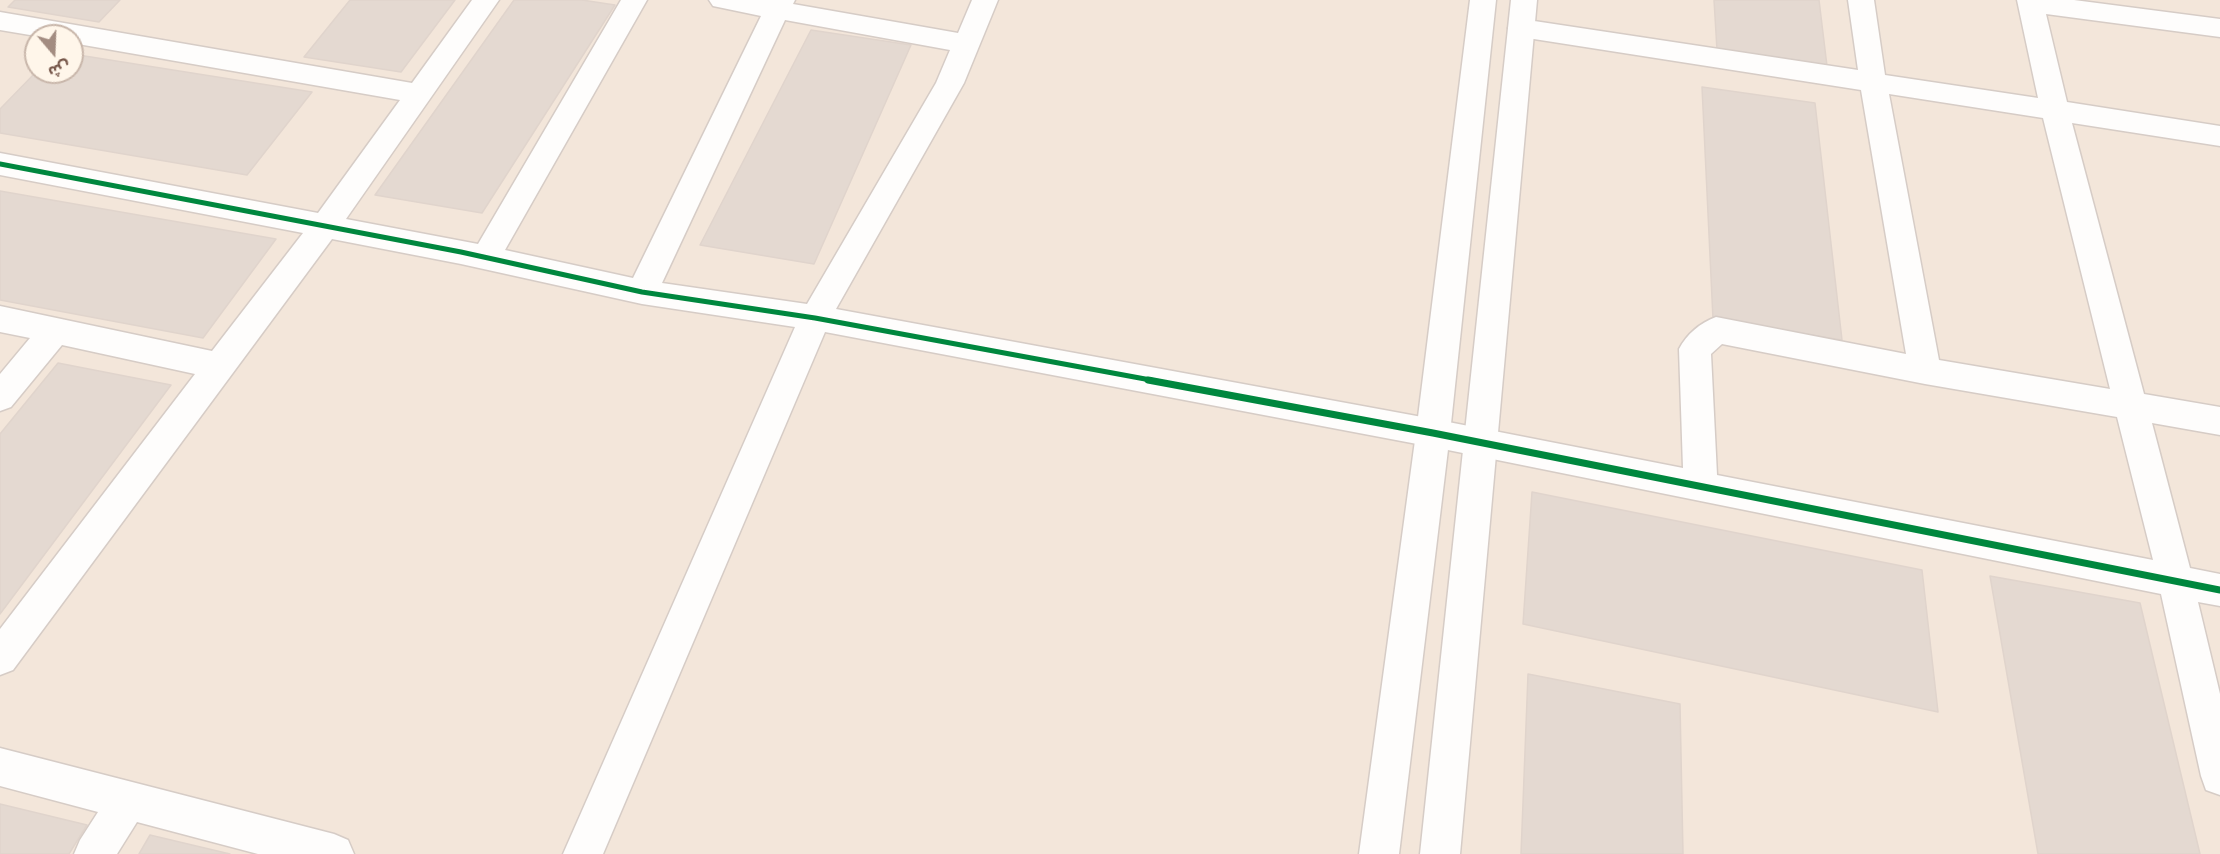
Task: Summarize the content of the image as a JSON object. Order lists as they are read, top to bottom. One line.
{"north":"bottom"}
